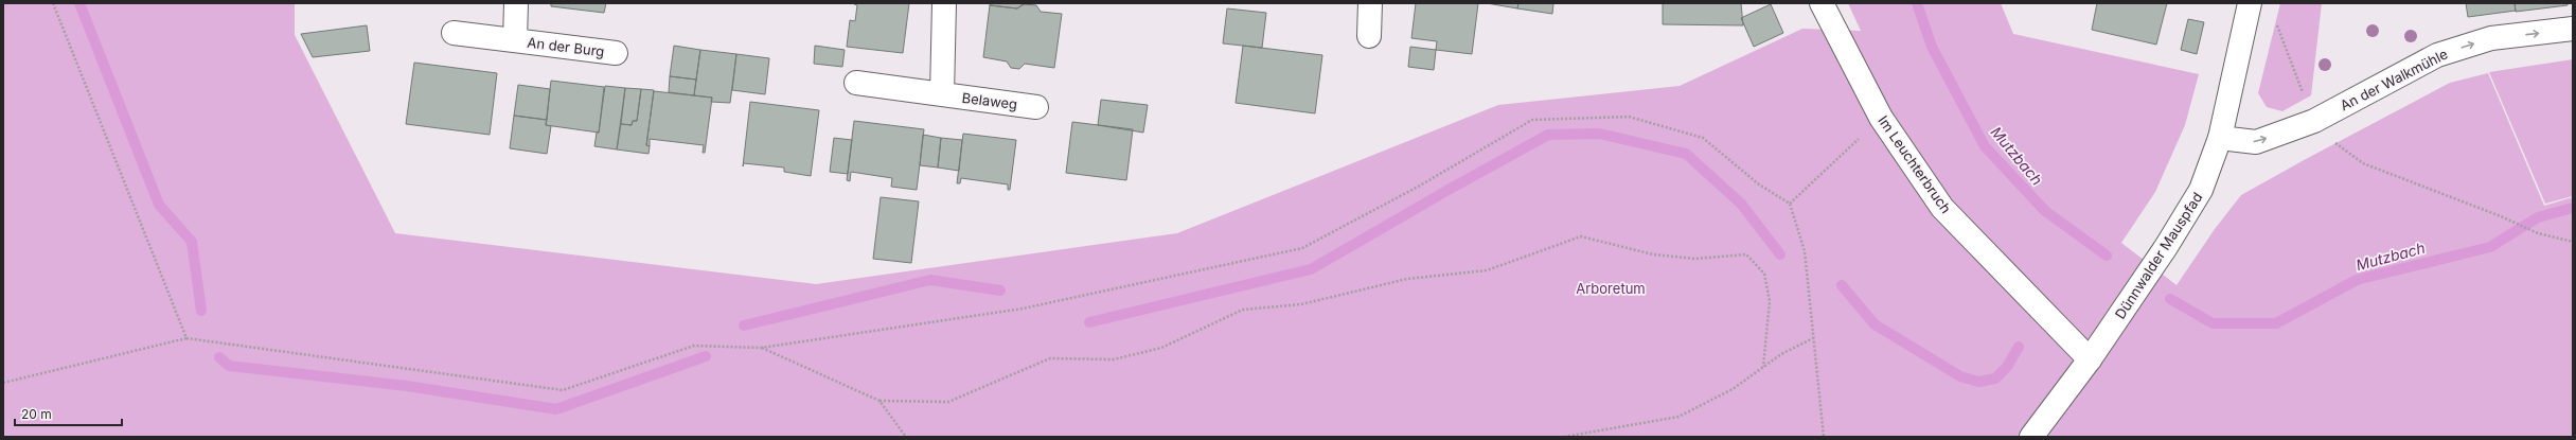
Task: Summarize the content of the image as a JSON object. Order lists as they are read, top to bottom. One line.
{"streets":{"street":["An der Burg","An der Walkmühle","Belaweg","Im Leuchterbruch","Dünnwalder Mauspfad"]},"crossings":[["An der Walkmühle","Dünnwalder Mauspfad"],["Im Leuchterbruch","Dünnwalder Mauspfad"]],"one_way":["An der Walkmühle"],"water":["Mutzbach"],"parks":["Arboretum"],"scale_bar":"20 m"}
